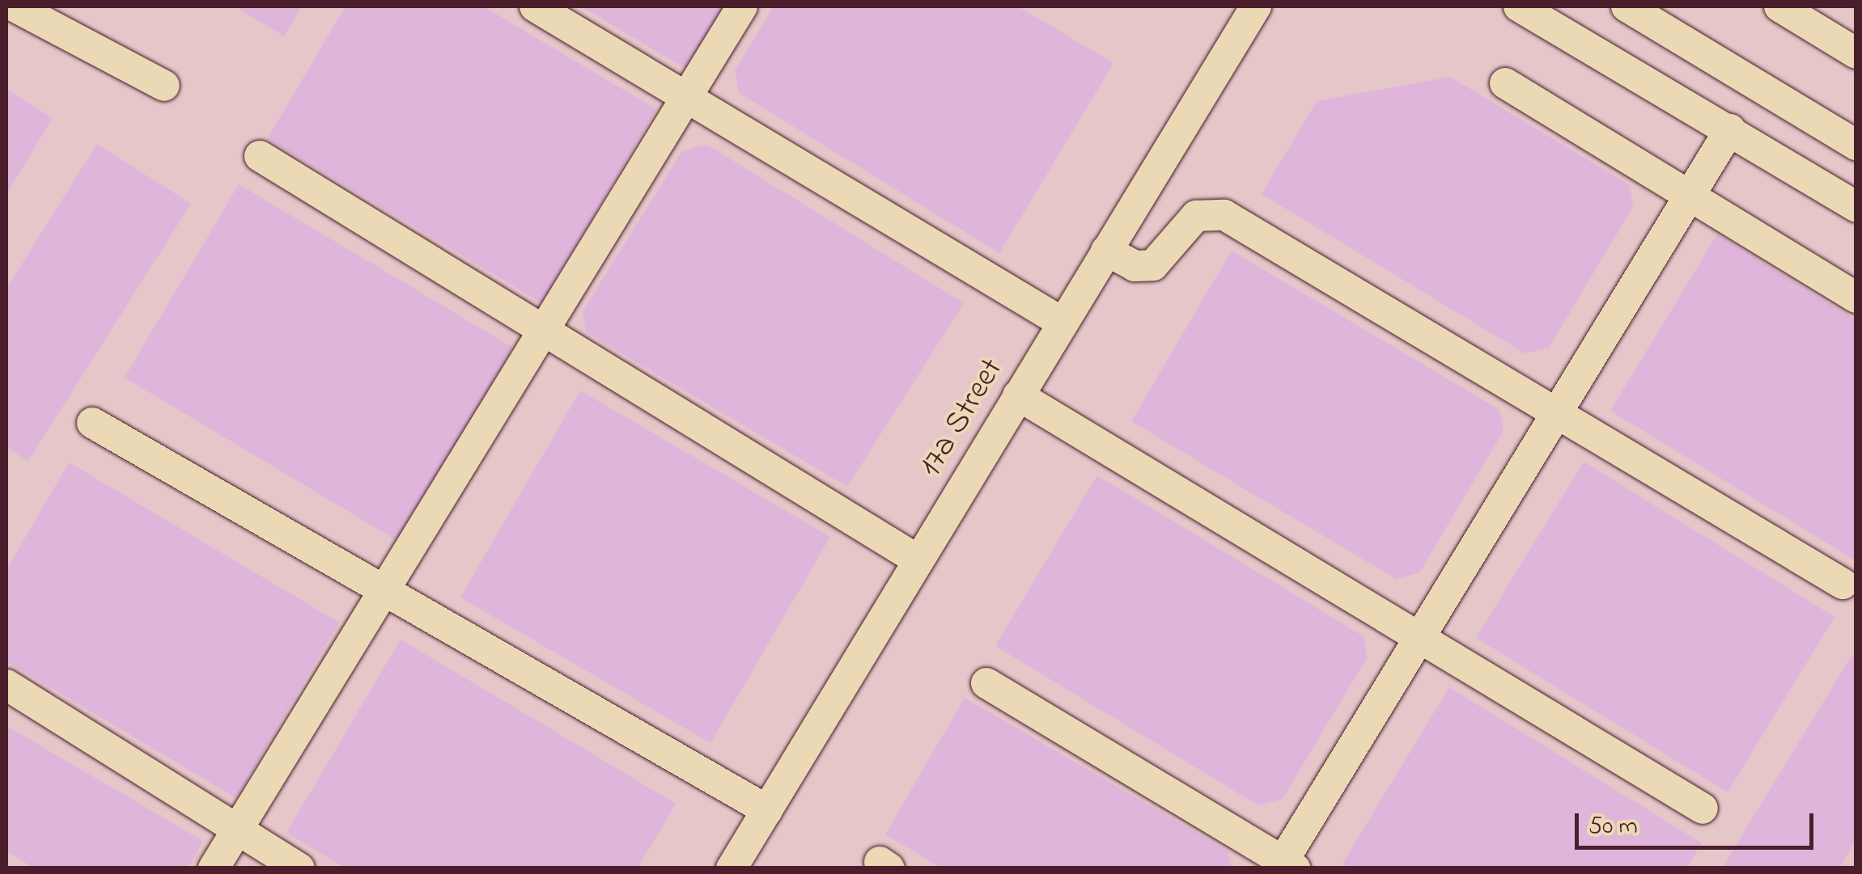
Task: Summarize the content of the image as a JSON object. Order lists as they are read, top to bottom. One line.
{"streets":{"street":["17a Street"]},"scale_bar":"50 m"}
